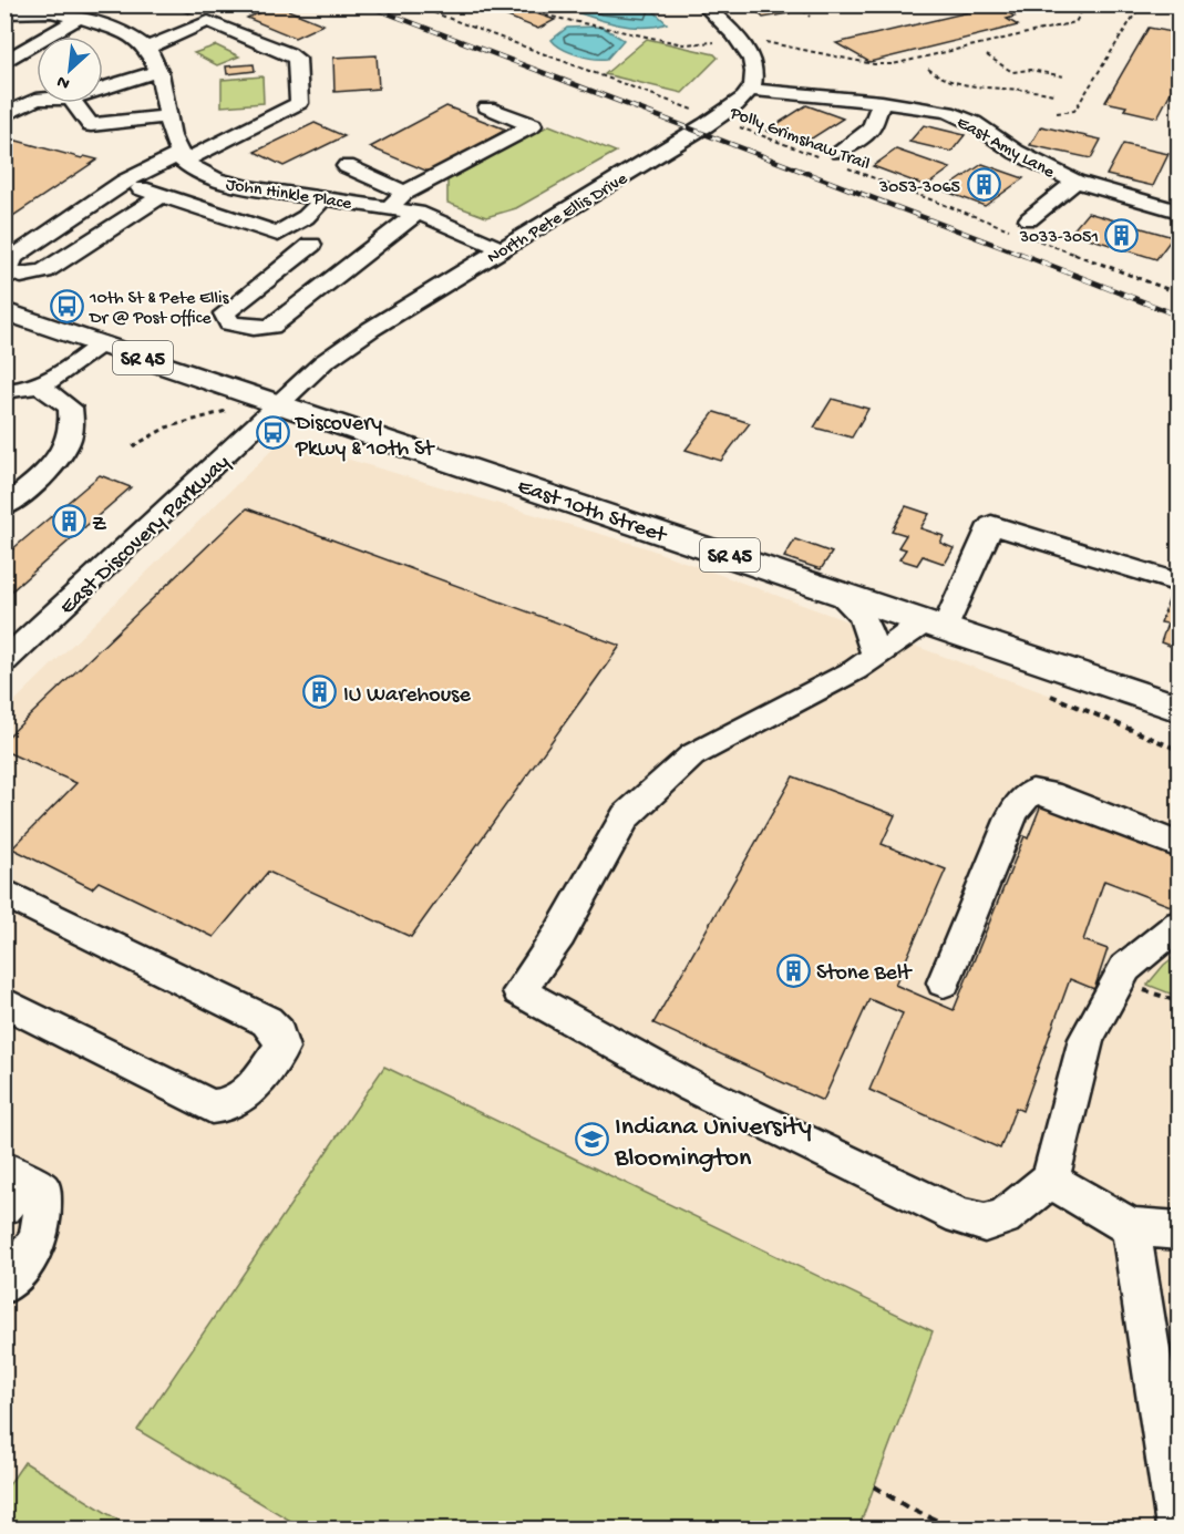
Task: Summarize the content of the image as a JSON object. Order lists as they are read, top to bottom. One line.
{"streets":{"main road":["SR 45","East 10th Street"],"street":["East Amy Lane","John Hinkle Place","North Pete Ellis Drive","East Discovery Parkway"],"path":["Polly Grimshaw Trail"]},"crossings":[["Polly Grimshaw Trail","North Pete Ellis Drive"],["East Amy Lane","North Pete Ellis Drive"],["John Hinkle Place","North Pete Ellis Drive"],["North Pete Ellis Drive","East 10th Street"],["North Pete Ellis Drive","East Discovery Parkway"],["East 10th Street","East Discovery Parkway"]],"places":{"building":["3053-3065","3033-3051","Z","IU Warehouse","Stone Belt"],"bus stop":["10th St & Pete Ellis Dr @ Post Office","Discovery Pkwy & 10th St"],"school or university":["Indiana University Bloomington"]},"north":"bottom left"}
